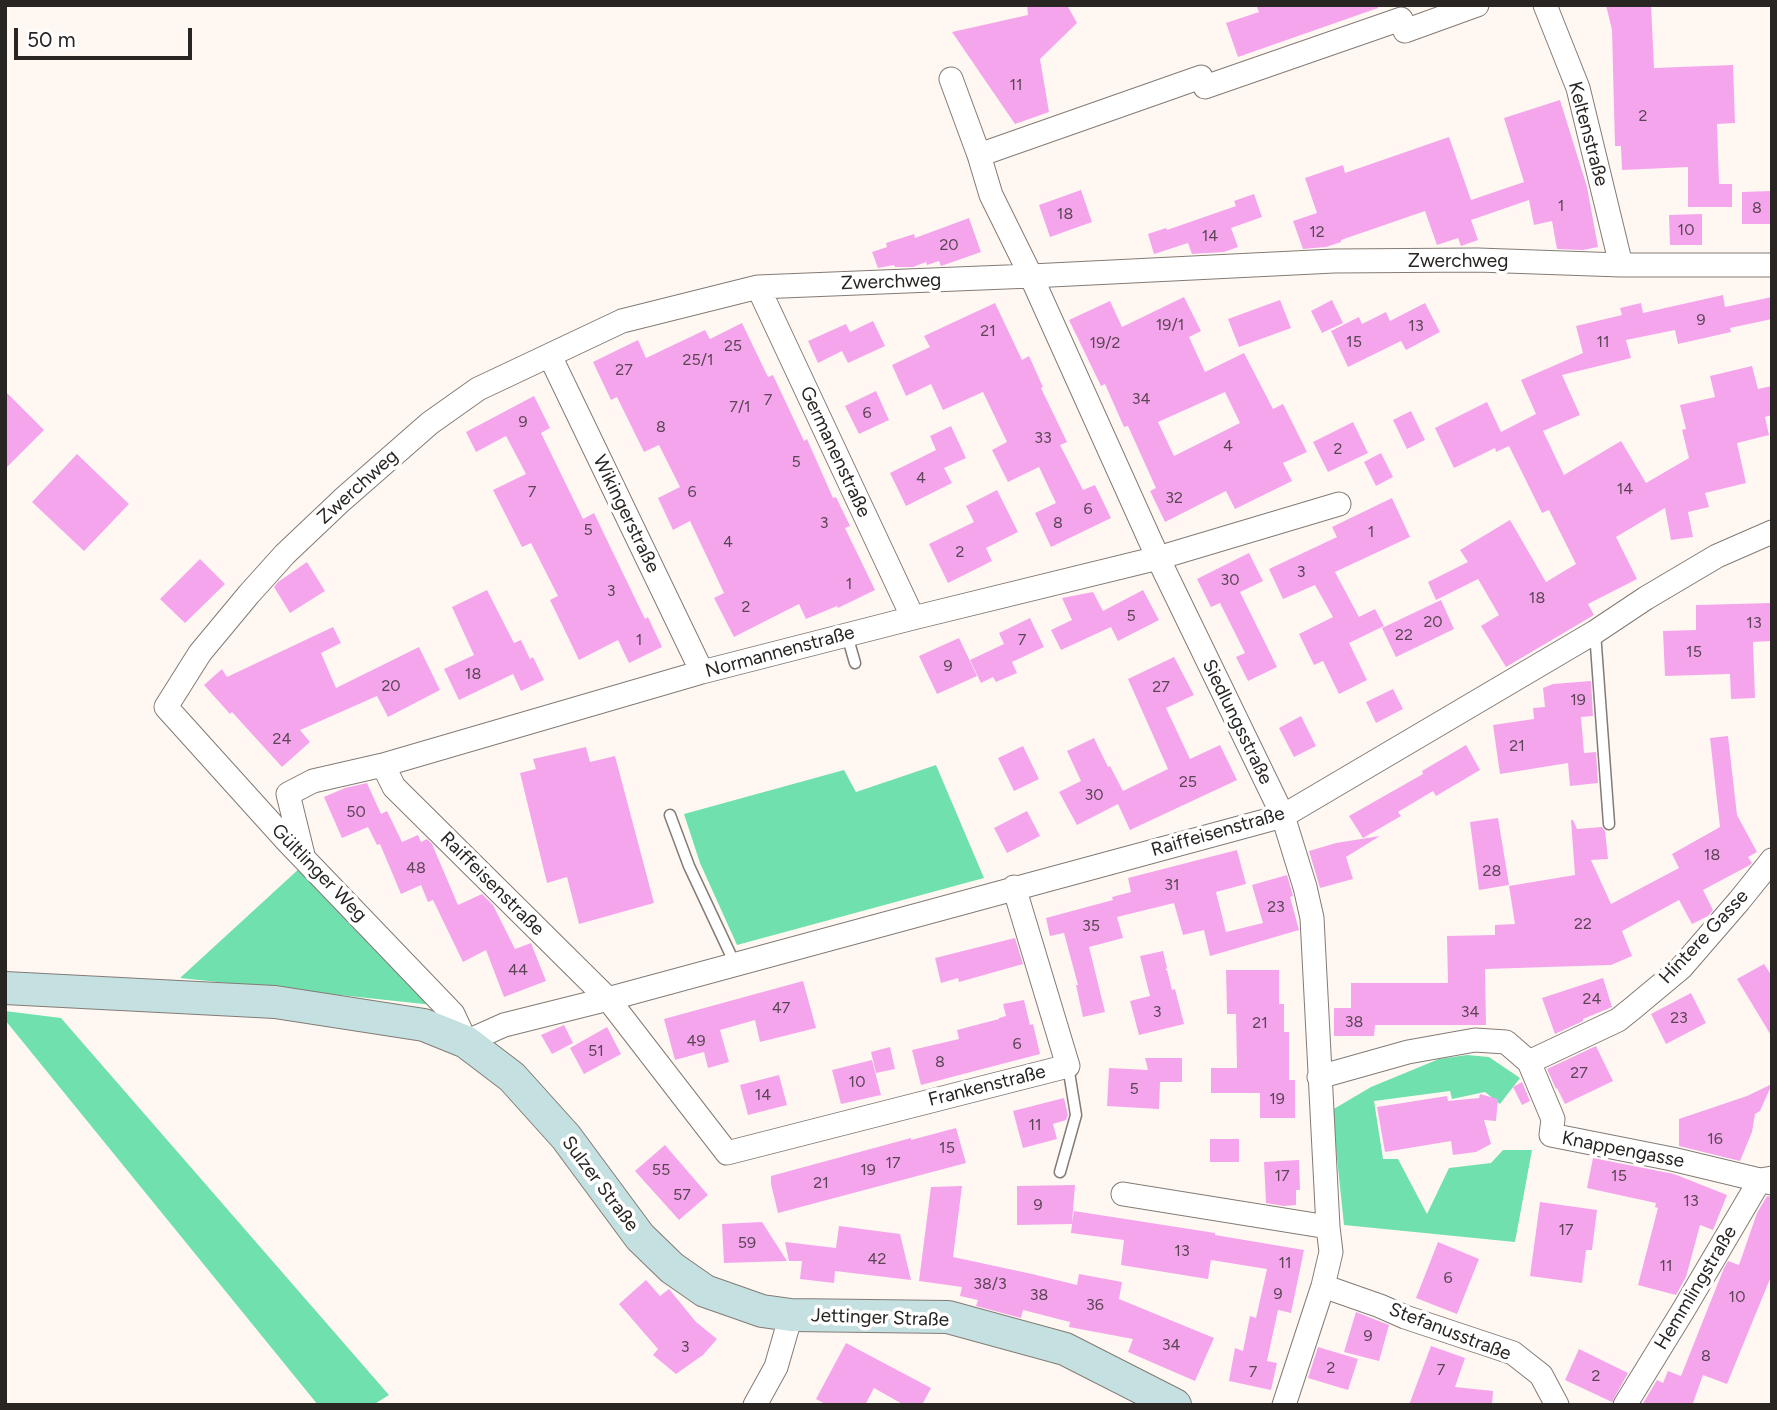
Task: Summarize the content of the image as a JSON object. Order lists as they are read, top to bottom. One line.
{"streets":{"main road":["Sulzer Straße","Jettinger Straße"],"street":["Keltenstraße","Zwerchweg","Germanenstraße","Wikingerstraße","Normannenstraße","Siedlungsstraße","Raiffeisenstraße","Gültlinger Weg","Hintere Gasse","Frankenstraße","Knappengasse","Hemmlingstraße","Stefanusstraße"]},"crossings":[["Keltenstraße","Zwerchweg"],["Zwerchweg","Germanenstraße"],["Zwerchweg","Wikingerstraße"],["Zwerchweg","Siedlungsstraße"],["Zwerchweg","Gültlinger Weg"],["Germanenstraße","Normannenstraße"],["Wikingerstraße","Normannenstraße"],["Normannenstraße","Siedlungsstraße"],["Normannenstraße","Raiffeisenstraße"],["Normannenstraße","Gültlinger Weg"],["Siedlungsstraße","Raiffeisenstraße"],["Siedlungsstraße","Stefanusstraße"],["Raiffeisenstraße","Gültlinger Weg"],["Raiffeisenstraße","Frankenstraße"],["Raiffeisenstraße","Sulzer Straße"],["Gültlinger Weg","Sulzer Straße"],["Hintere Gasse","Knappengasse"],["Knappengasse","Hemmlingstraße"],["Sulzer Straße","Jettinger Straße"]],"house_numbers":["11","2","1","8","18","10","12","14","20","9","19/1","13","21","15","11","19/2","25","25/1","27","34","7","7/1","6","9","8","33","4","2","5","4","14","7","6","32","6","3","8","5","1","4","2","3","30","1","3","18","2","5","20","13","22","1","7","15","9","18","20","27","19","24","21","25","30","50","18","48","28","31","23","22","35","44","24","47","3","34","23","38","21","49","6","51","8","27","10","5","14","19","11","16","15","17","55","19","17","15","21","57","13","9","17","59","13","42","11","11","6","38/3","9","38","10","36","9","34","3","8","2","7","7","2"],"scale_bar":"50 m"}
